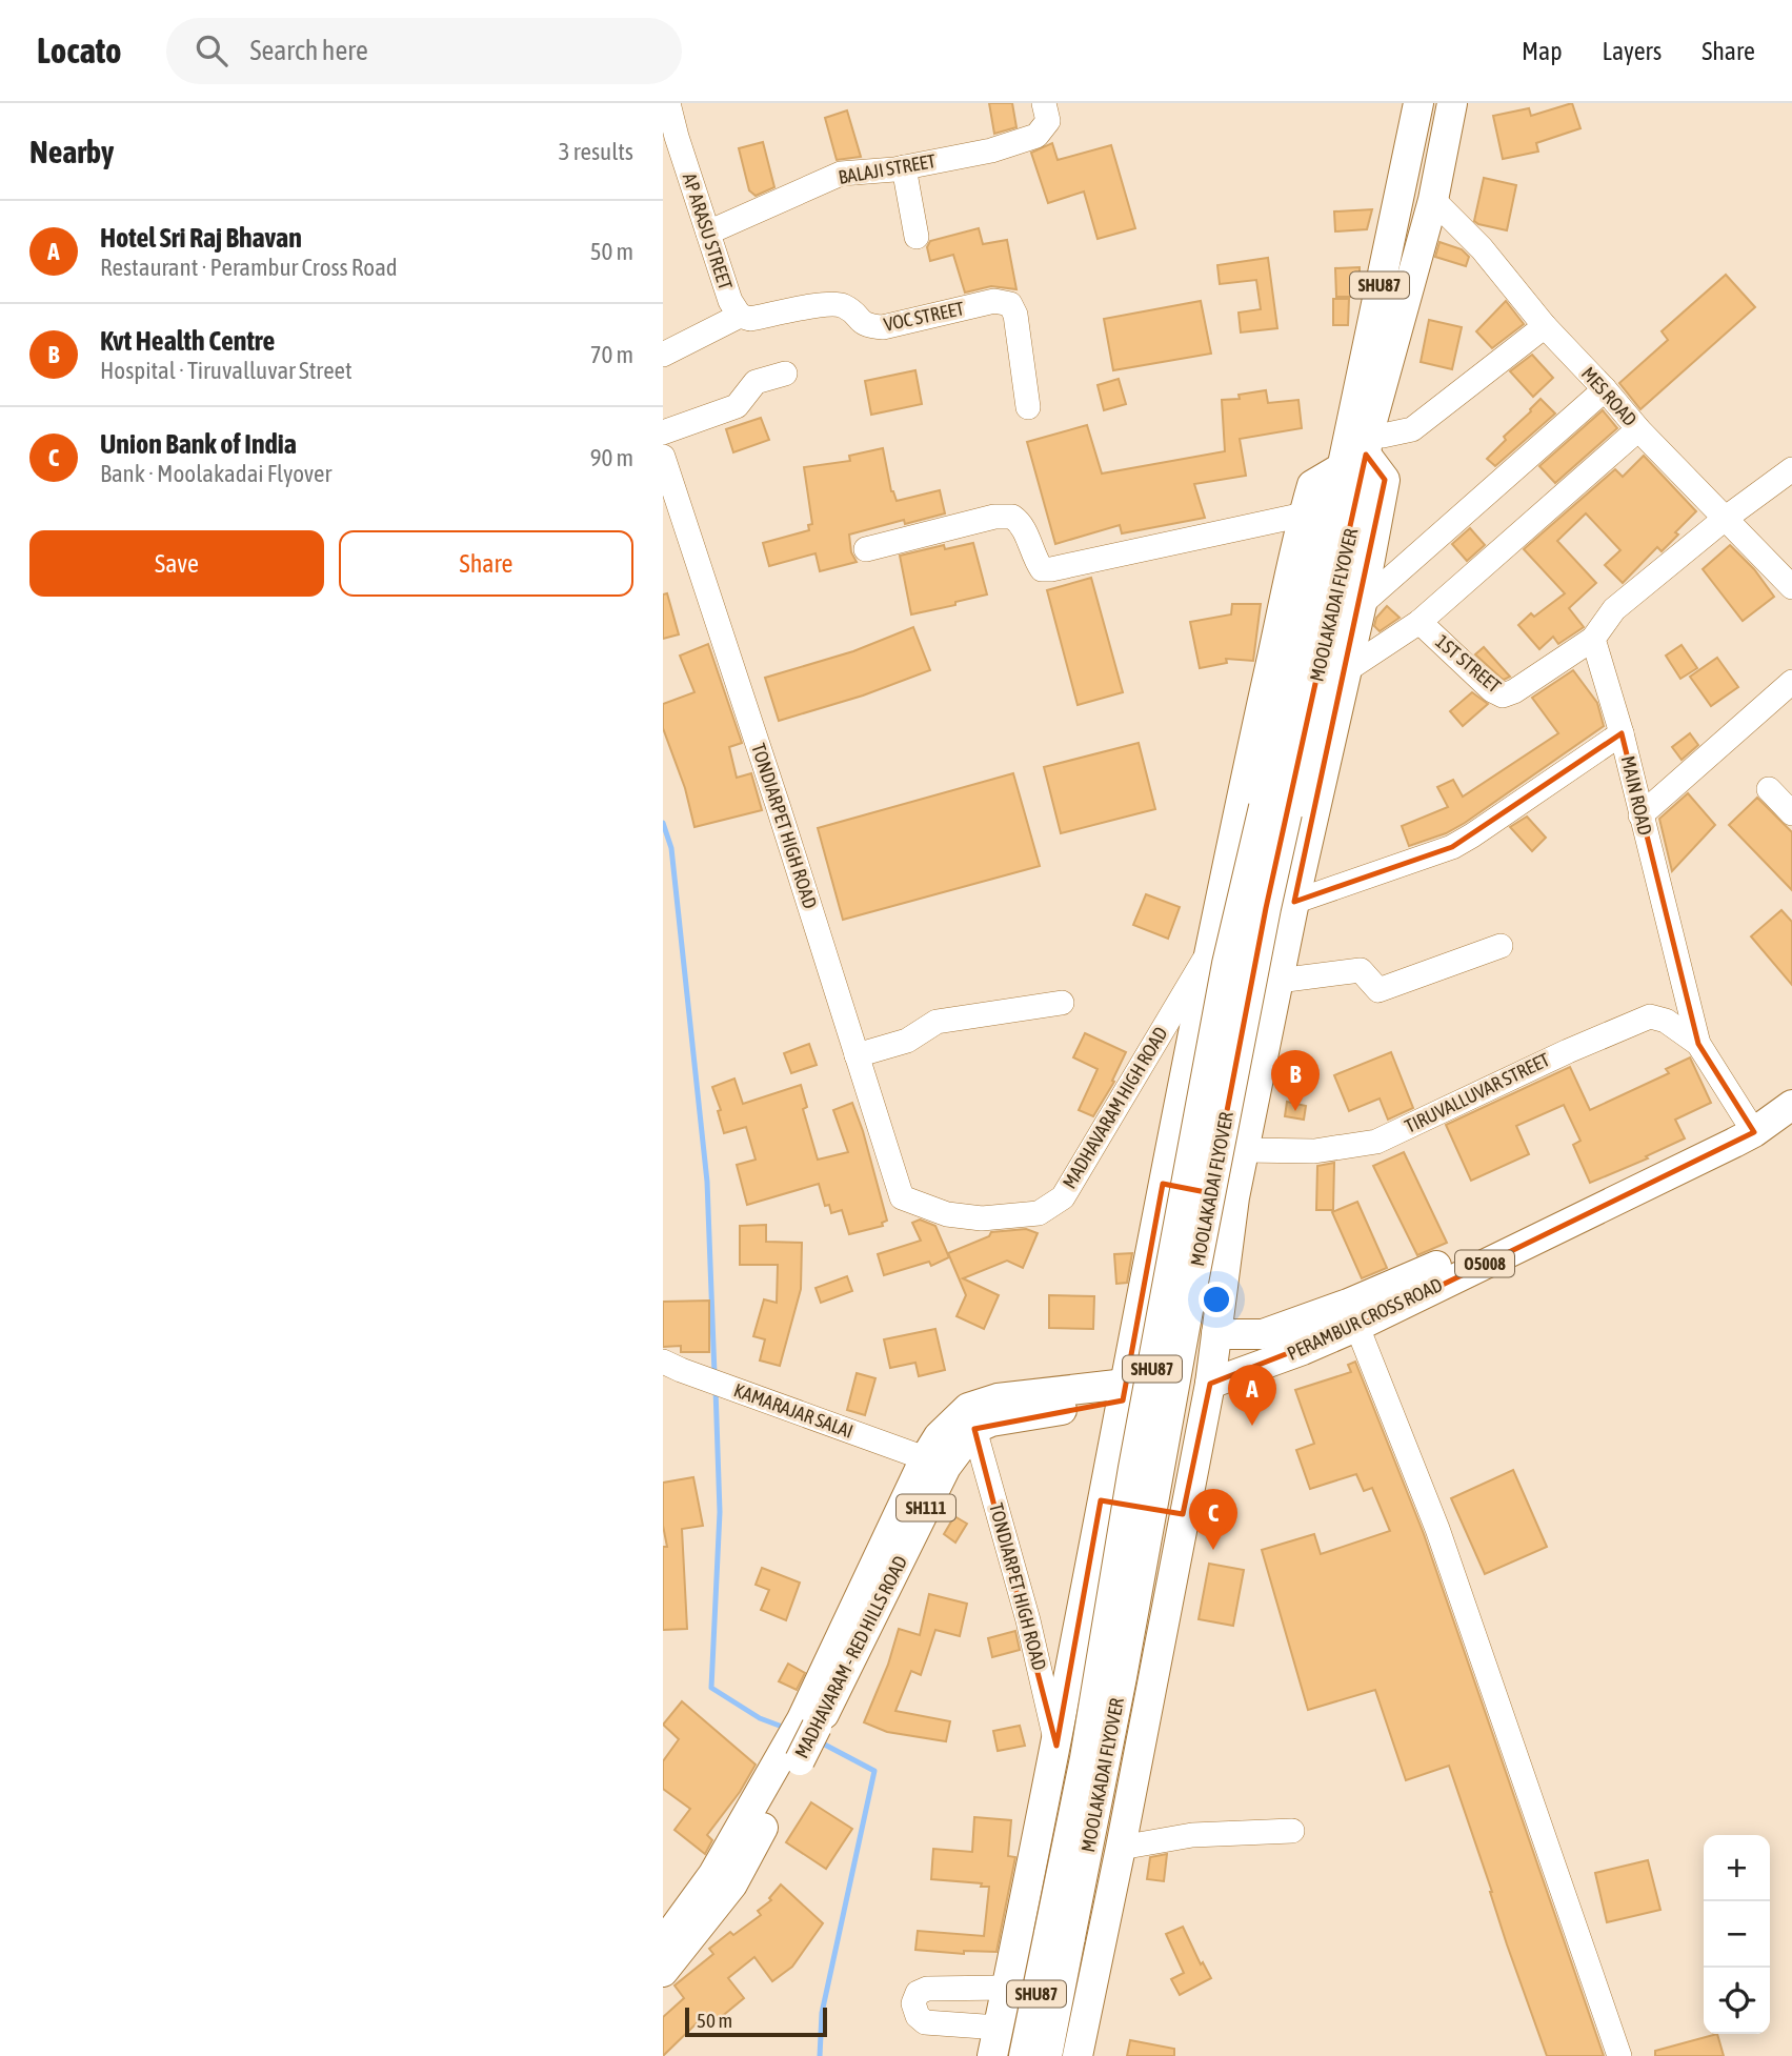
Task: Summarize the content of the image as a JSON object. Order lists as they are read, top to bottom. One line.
{"streets":{"main road":["SHU87","MOOLAKADAI FLYOVER","O5008","PERAMBUR CROSS ROAD","SH111","MADHAVARAM - RED HILLS ROAD"],"street":["BALAJI STREET","AP ARASU STREET","VOC STREET","MES ROAD","1ST STREET","MAIN ROAD","TONDIARPET HIGH ROAD","TIRUVALLUVAR STREET","MADHAVARAM HIGH ROAD","KAMARAJAR SALAI"]},"crossings":[["BALAJI STREET","AP ARASU STREET"],["AP ARASU STREET","VOC STREET"],["SHU87","MES ROAD"],["SHU87","MOOLAKADAI FLYOVER"],["1ST STREET","MAIN ROAD"],["MAIN ROAD","TIRUVALLUVAR STREET"],["MAIN ROAD","PERAMBUR CROSS ROAD"],["TONDIARPET HIGH ROAD","MADHAVARAM HIGH ROAD"],["TONDIARPET HIGH ROAD","MADHAVARAM - RED HILLS ROAD"],["KAMARAJAR SALAI","MADHAVARAM - RED HILLS ROAD"]],"scale_bar":"50 m","page":{"header":"Locato","search":"Search here","nav":["Map","Layers","Share"],"heading":["Nearby","3 results"],"list":[{"mark":"A","name":"Hotel Sri Raj Bhavan","note":"Restaurant · Perambur Cross Road","value":"50 m"},{"mark":"B","name":"Kvt Health Centre","note":"Hospital · Tiruvalluvar Street","value":"70 m"},{"mark":"C","name":"Union Bank of India","note":"Bank · Moolakadai Flyover","value":"90 m"}],"buttons":["Save","Share"],"pins":["B","A","C"],"map_buttons":["+","−"],"scale":"50 m"}}
